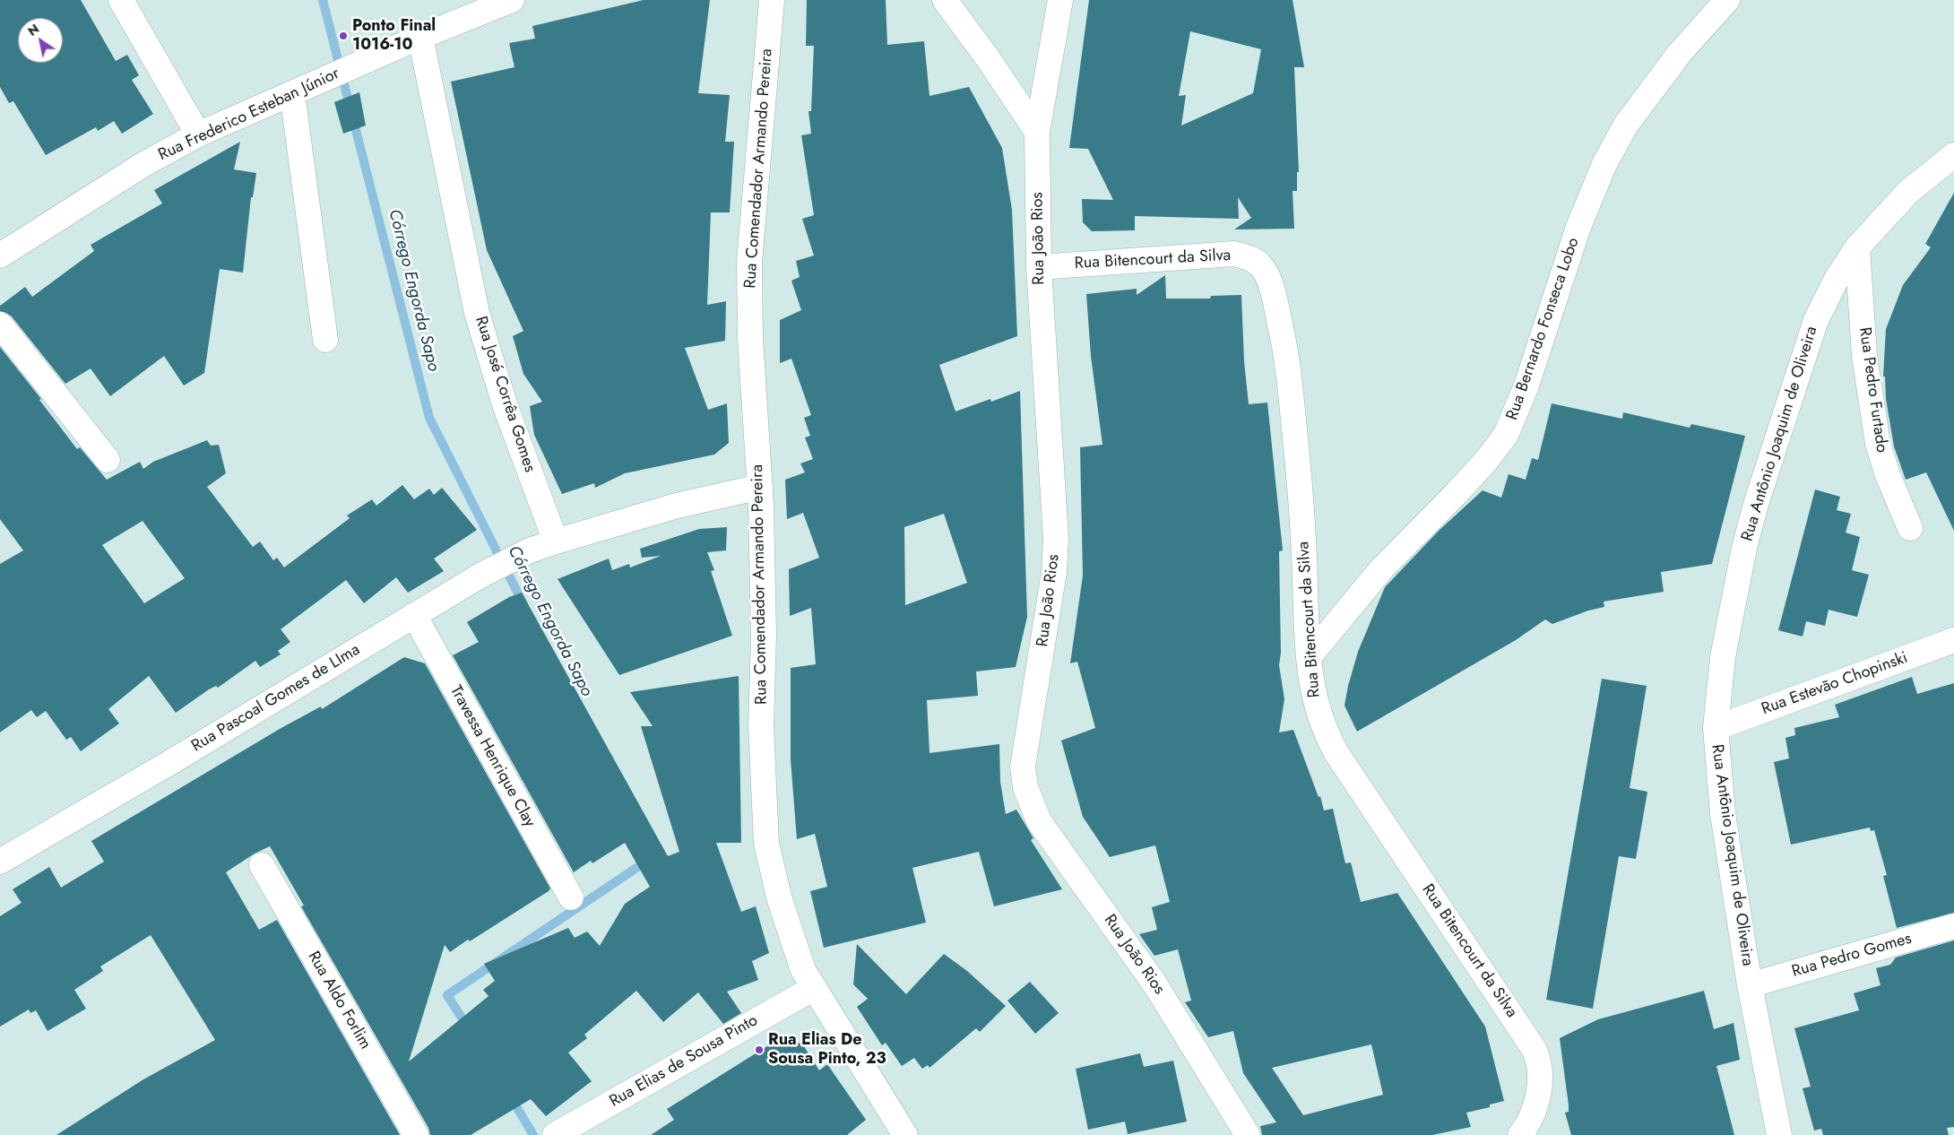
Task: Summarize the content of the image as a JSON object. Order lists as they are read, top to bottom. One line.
{"streets":{"street":["Rua Frederico Esteban Júnior","Rua Comendador Armando Pereira","Rua João Rios","Rua Bitencourt da Silva","Rua Bernardo Fonseca Lobo","Rua Pedro Furtado","Rua José Corrêa Gomes","Rua Antônio Joaquim de Oliveira","Rua Estevão Chopinski","Rua Pascoal Gomes de LIma","Travessa Henrique Clay","Rua Pedro Gomes","Rua Aldo Forlim","Rua Elias de Sousa Pinto"]},"crossings":[["Rua Frederico Esteban Júnior","Rua José Corrêa Gomes"],["Rua Comendador Armando Pereira","Rua Elias de Sousa Pinto"],["Rua João Rios","Rua Bitencourt da Silva"],["Rua Bitencourt da Silva","Rua Bernardo Fonseca Lobo"],["Rua Pedro Furtado","Rua Antônio Joaquim de Oliveira"],["Rua José Corrêa Gomes","Rua Pascoal Gomes de LIma"],["Rua Antônio Joaquim de Oliveira","Rua Estevão Chopinski"],["Rua Antônio Joaquim de Oliveira","Rua Pedro Gomes"],["Rua Pascoal Gomes de LIma","Travessa Henrique Clay"]],"water":["Córrego Engorda Sapo"],"places":["Ponto Final 1016-10","Rua Elias De Sousa Pinto, 23"],"north":"top left"}
